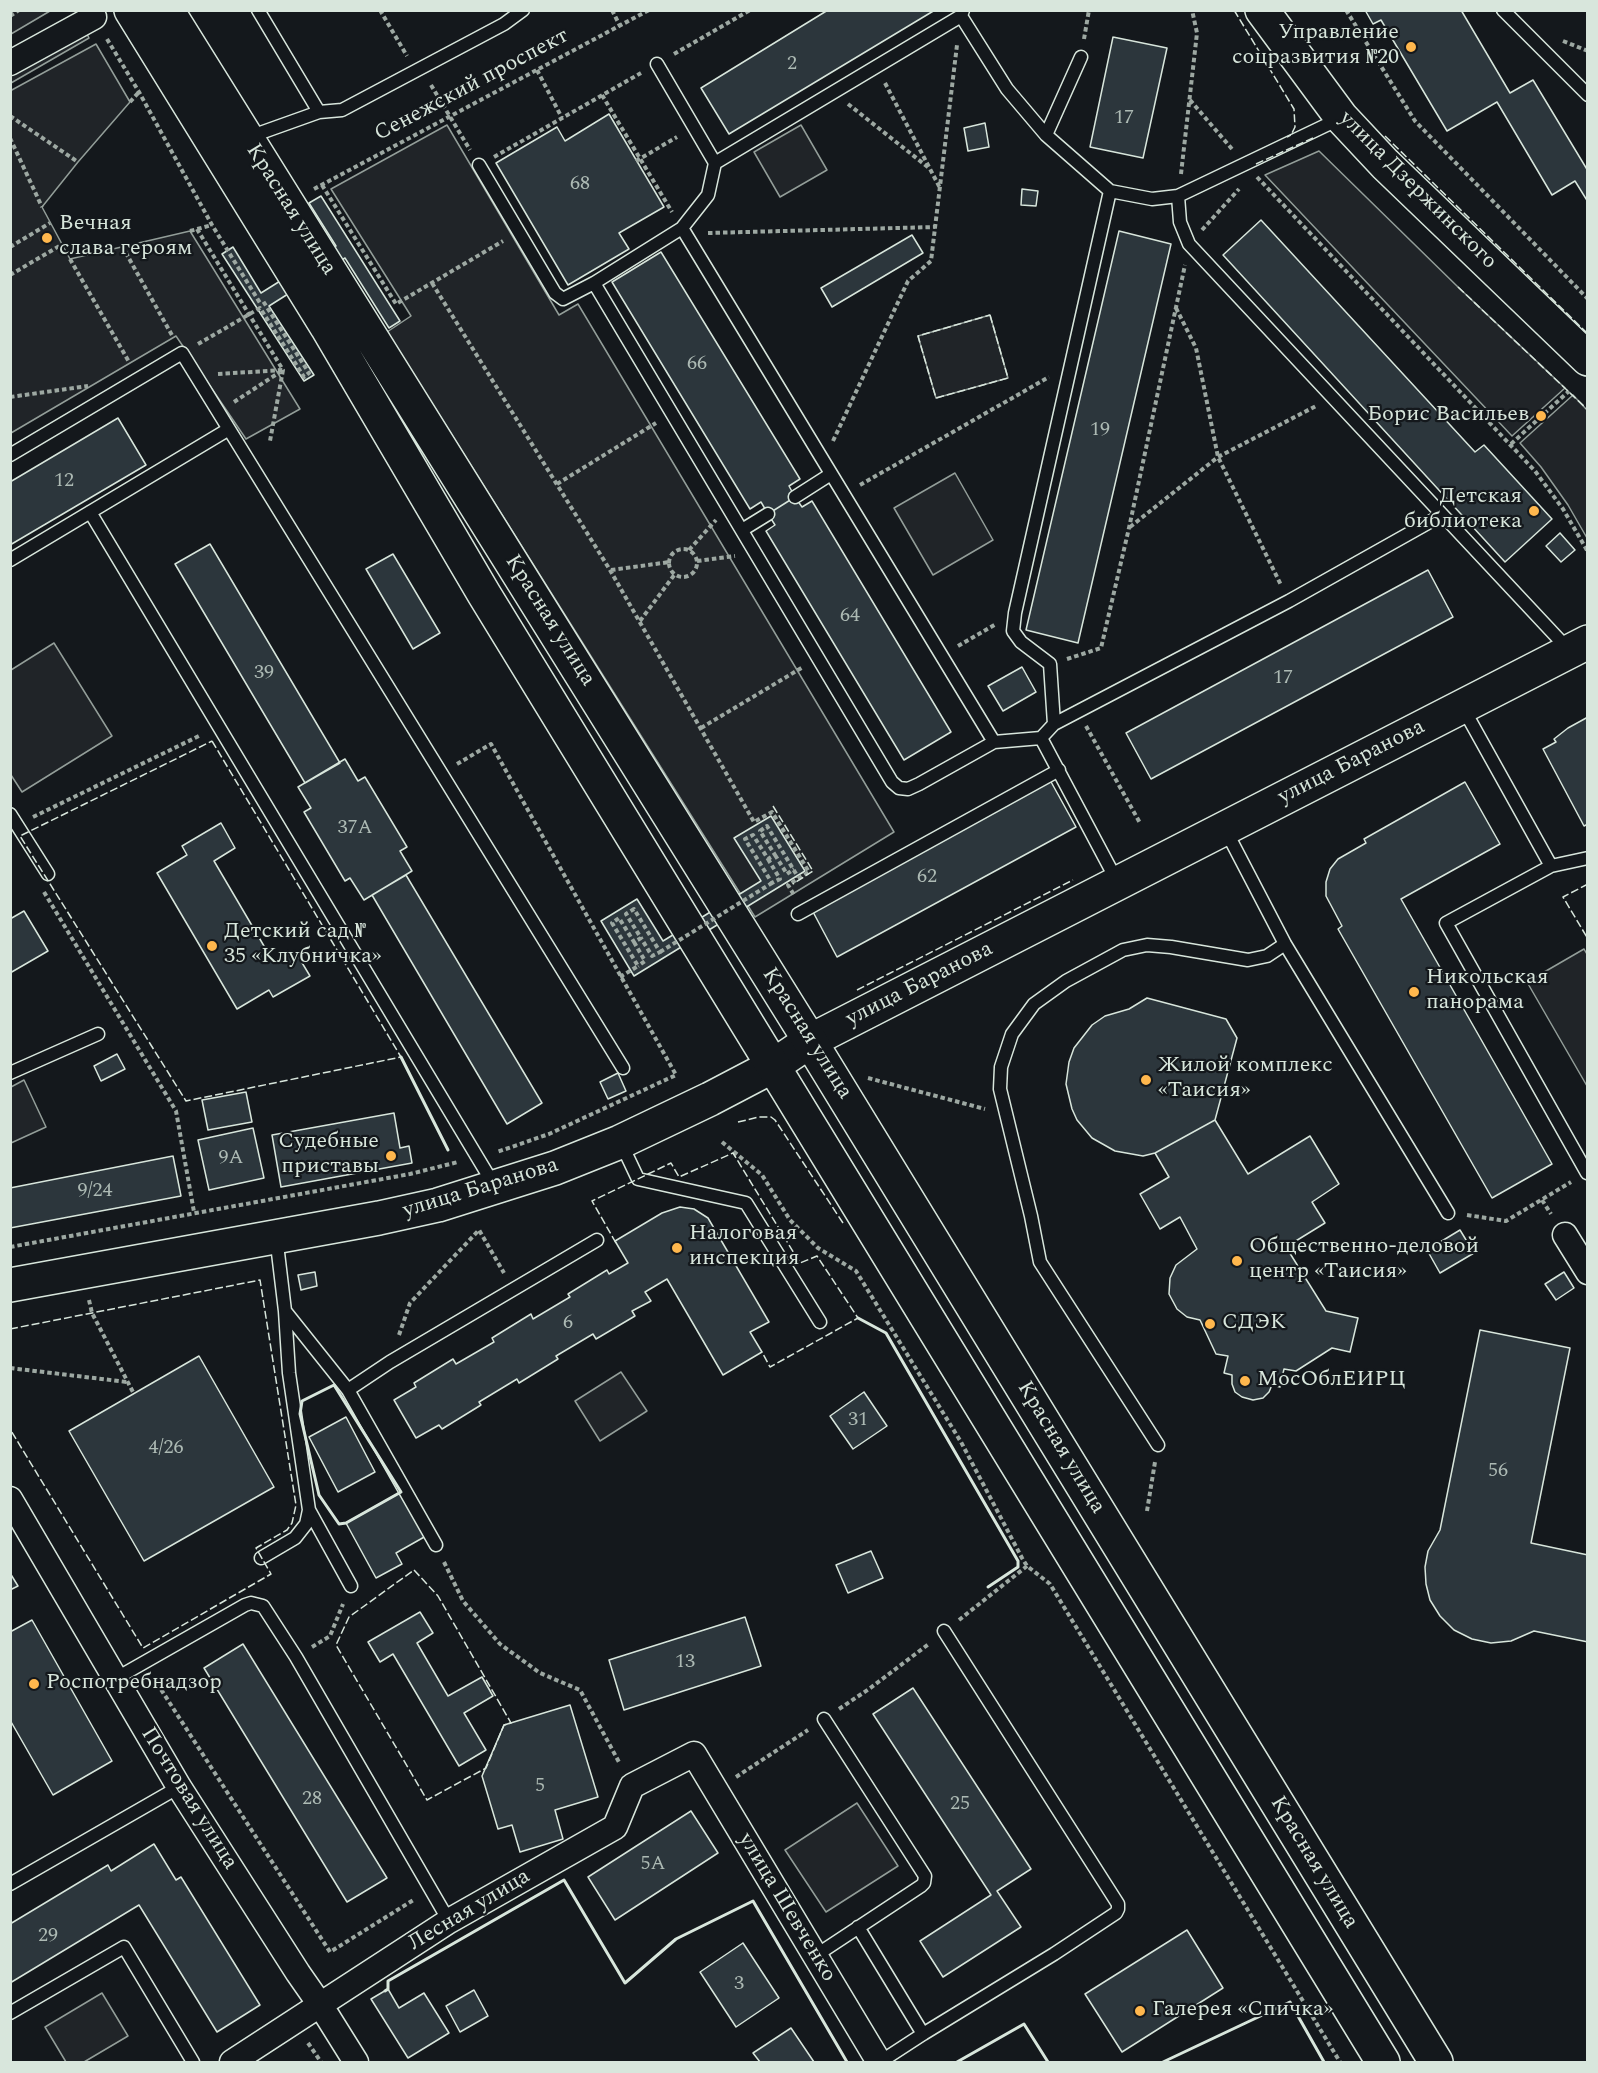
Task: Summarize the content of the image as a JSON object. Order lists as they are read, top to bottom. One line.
{"streets":{"main road":["улица Дзержинского","Красная улица","улица Баранова"],"street":["Почтовая улица","улица Шевченко","Лесная улица"],"path":["Сенежский проспект"]},"crossings":[["Красная улица","улица Баранова"],["Почтовая улица","Лесная улица"],["улица Шевченко","Лесная улица"]],"places":["Управление соцразвития №20","Вечная слава героям","Борис Васильев","Детская библиотека","Детский сад № 35 «Клубничка»","Никольская панорама","Жилой комплекс «Таисия»","Судебные приставы","Налоговая инспекция","Общественно-деловой центр «Таисия»","СДЭК","МосОблЕИРЦ","Роспотребнадзор","Галерея «Спичка»"],"house_numbers":["2","17","68","66","19","12","64","39","17","37А","62","9А","9/24","6","31","4/26","56","13","5","28","25","5А","29","3"]}
